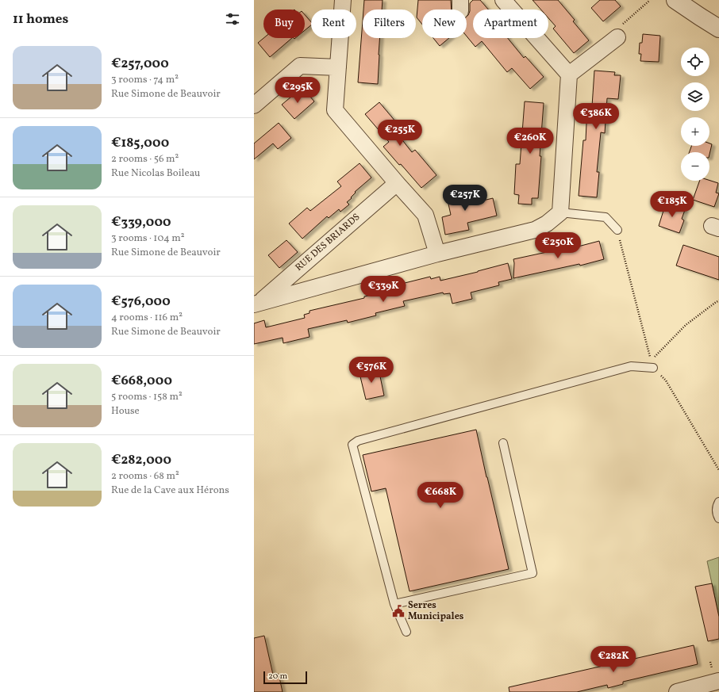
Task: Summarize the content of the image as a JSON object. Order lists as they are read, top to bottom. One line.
{"streets":{"street":["RUE DES BRIARDS"]},"places":{"public building":["Serres Municipales"]},"scale_bar":"20 m","page":{"heading":"11 homes","chip":["Buy","Rent","Filters","New","Apartment"],"list":[{"name":"€257,000","note":"3 rooms · 74 m² · Rue Simone de Beauvoir"},{"name":"€185,000","note":"2 rooms · 56 m² · Rue Nicolas Boileau"},{"name":"€339,000","note":"3 rooms · 104 m² · Rue Simone de Beauvoir"},{"name":"€576,000","note":"4 rooms · 116 m² · Rue Simone de Beauvoir"},{"name":"€668,000","note":"5 rooms · 158 m² · House"},{"name":"€282,000","note":"2 rooms · 68 m² · Rue de la Cave aux Hérons"}],"map_buttons":["+","−"],"price":["€295K","€386K","€255K","€260K","€257K","€185K","€250K","€339K","€576K","€668K","€282K"],"scale":"20 m"}}
